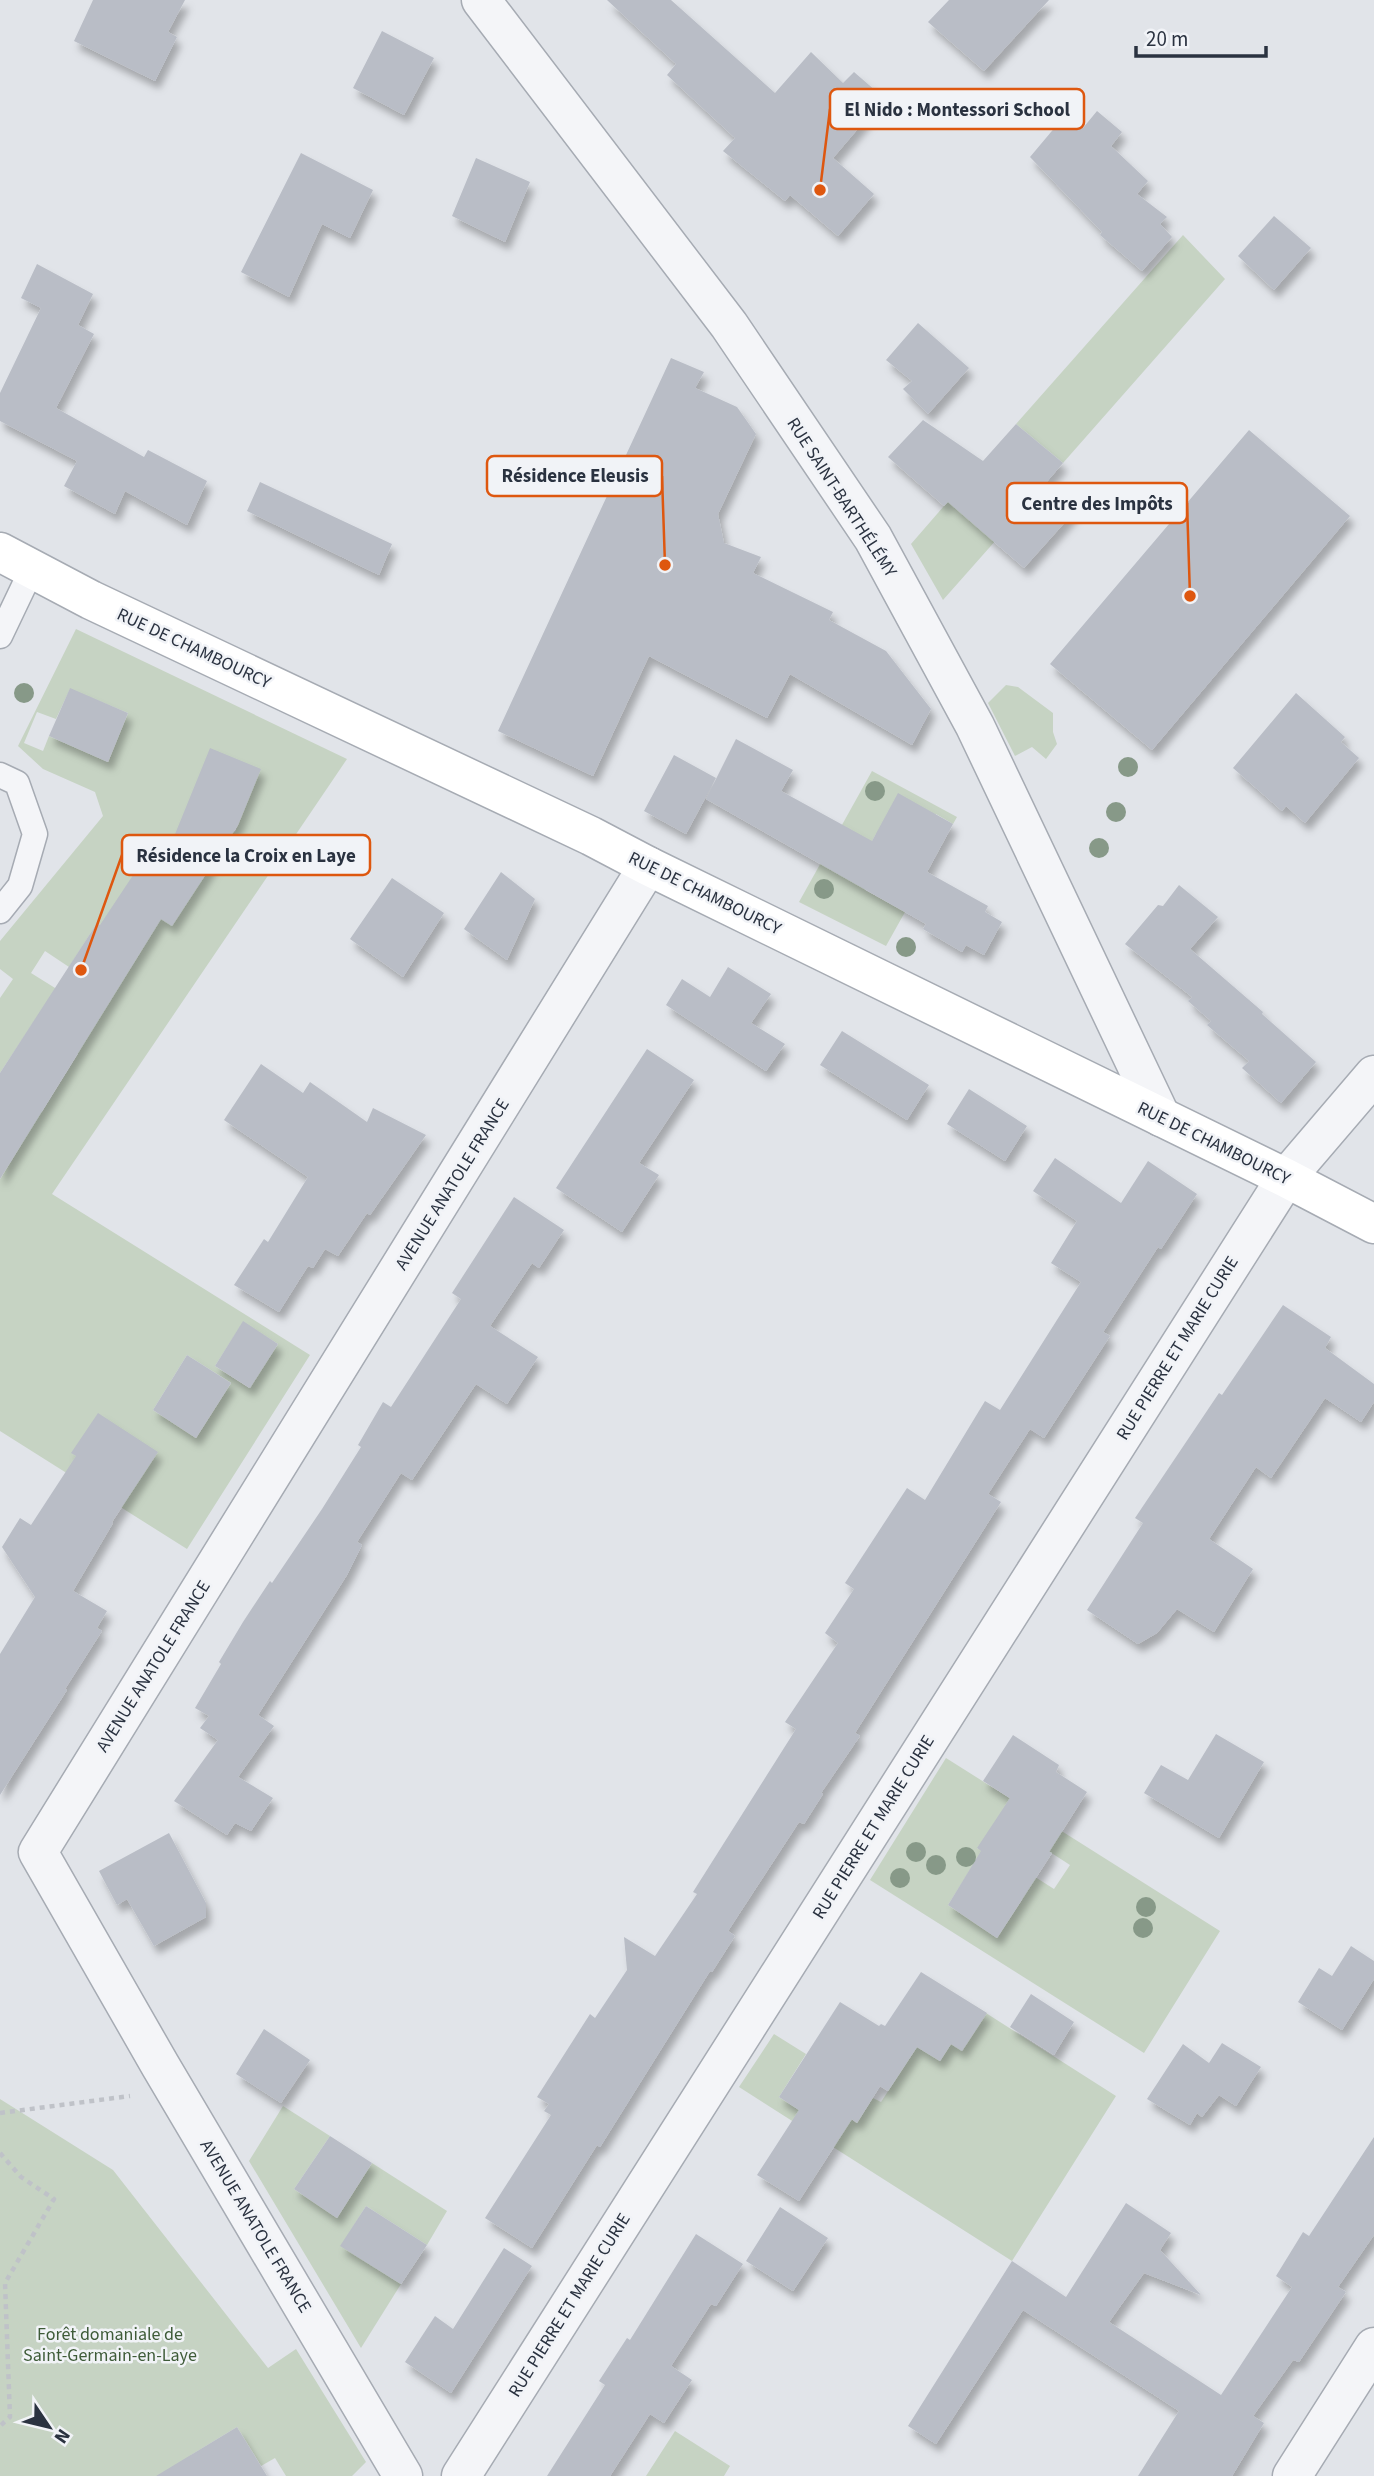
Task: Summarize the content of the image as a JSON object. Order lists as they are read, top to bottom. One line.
{"streets":{"street":["RUE SAINT-BARTHÉLÉMY","RUE DE CHAMBOURCY","AVENUE ANATOLE FRANCE","RUE PIERRE ET MARIE CURIE"]},"crossings":[["RUE SAINT-BARTHÉLÉMY","RUE DE CHAMBOURCY"],["RUE DE CHAMBOURCY","AVENUE ANATOLE FRANCE"],["RUE DE CHAMBOURCY","RUE PIERRE ET MARIE CURIE"]],"parks":["Forêt domaniale de Saint-Germain-en-Laye"],"places":["El Nido : Montessori School","Résidence Eleusis","Centre des Impôts","Résidence la Croix en Laye"],"scale_bar":"20 m","north":"bottom right"}
